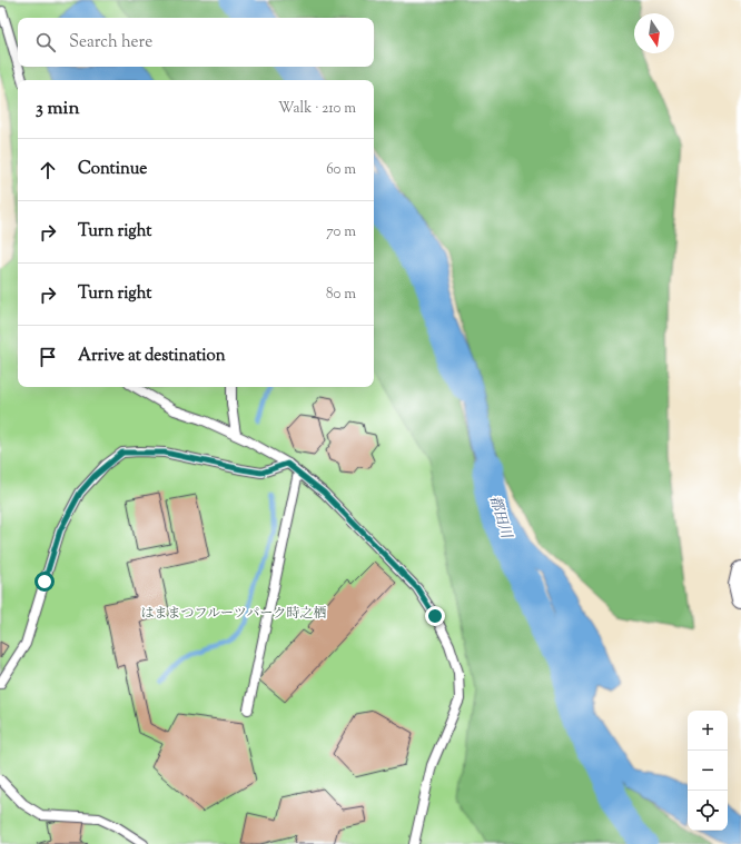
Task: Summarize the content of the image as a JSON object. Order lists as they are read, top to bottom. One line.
{"water":["都田川"],"parks":["はままつフルーツパーク時之栖"],"north":"bottom","page":{"search":"Search here","heading":["3 min","Walk · 210 m"],"list":[["Continue","60 m"],["Turn right","70 m"],["Turn right","80 m"],"Arrive at destination"],"map_buttons":["+","−"]}}
